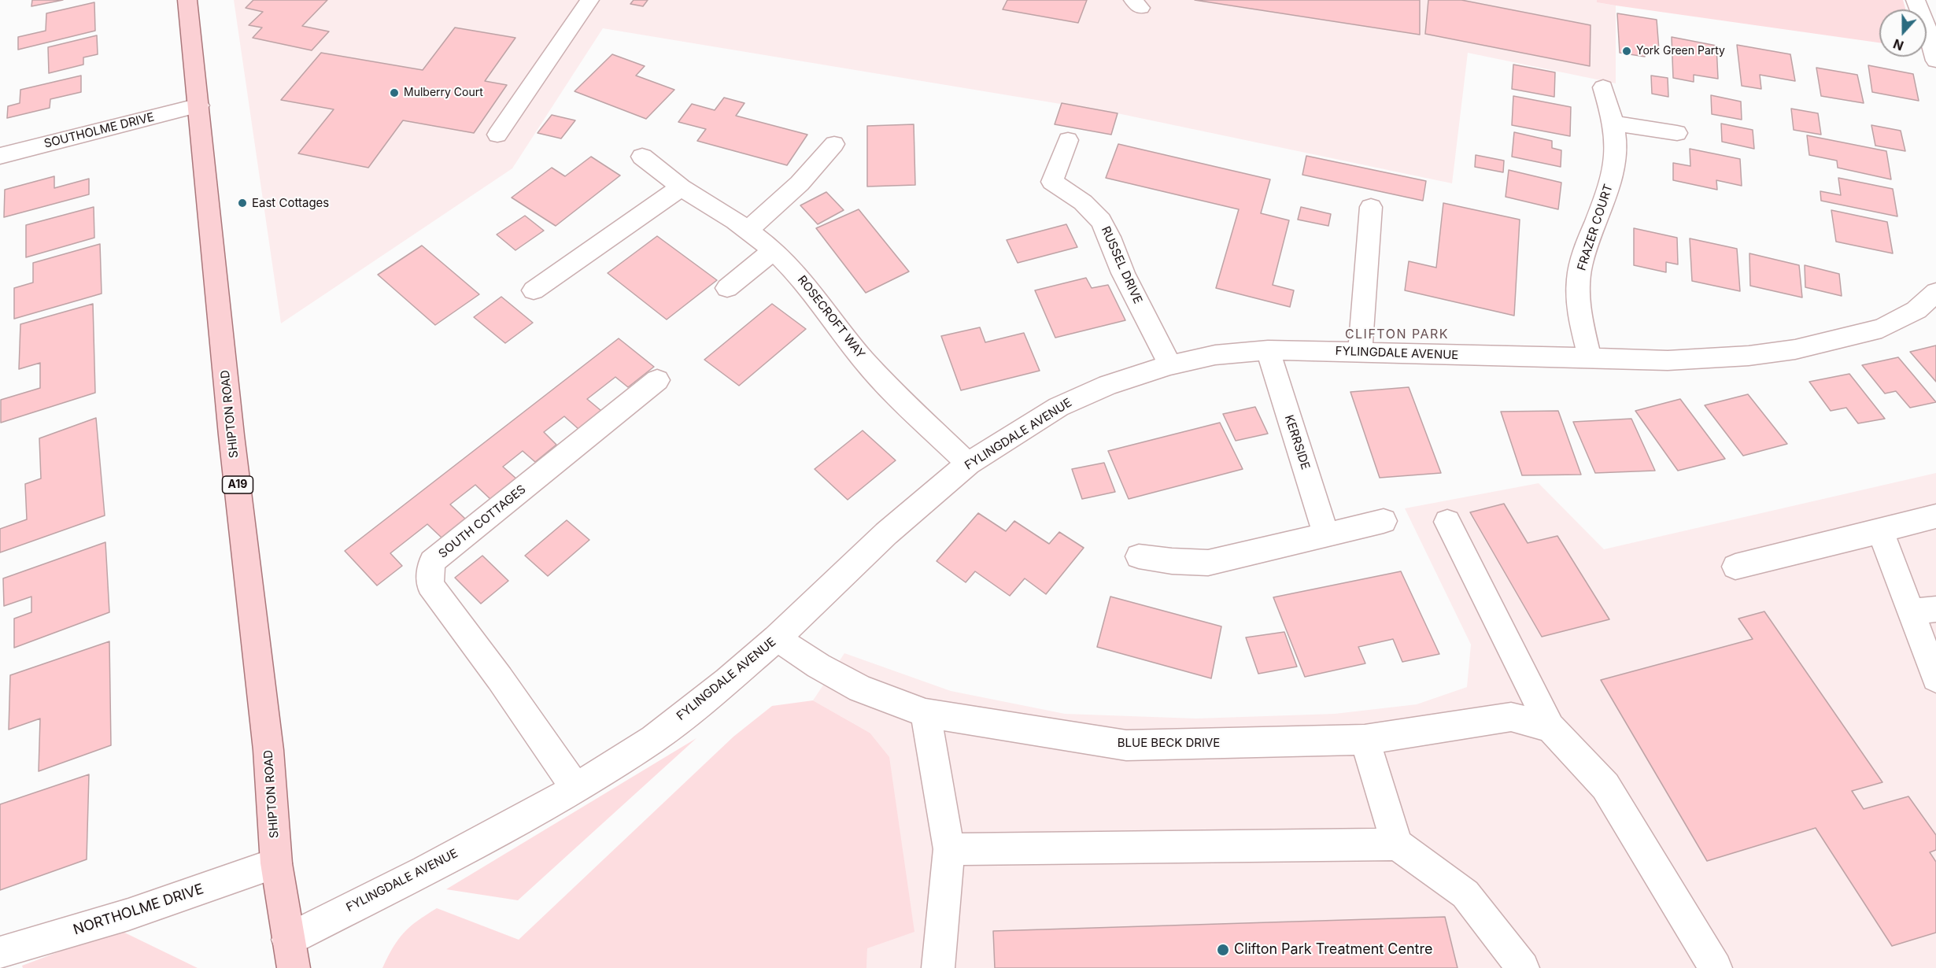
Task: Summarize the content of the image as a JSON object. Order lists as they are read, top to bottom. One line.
{"streets":{"main road":["SHIPTON ROAD","A19"],"street":["SOUTHOLME DRIVE","FRAZER COURT","RUSSEL DRIVE","ROSECROFT WAY","FYLINGDALE AVENUE","KERRSIDE","SOUTH COTTAGES","BLUE BECK DRIVE","NORTHOLME DRIVE"]},"crossings":[["SOUTHOLME DRIVE","SHIPTON ROAD"],["FRAZER COURT","FYLINGDALE AVENUE"],["RUSSEL DRIVE","FYLINGDALE AVENUE"],["ROSECROFT WAY","FYLINGDALE AVENUE"],["FYLINGDALE AVENUE","SHIPTON ROAD"],["FYLINGDALE AVENUE","KERRSIDE"],["FYLINGDALE AVENUE","SOUTH COTTAGES"],["FYLINGDALE AVENUE","BLUE BECK DRIVE"],["SHIPTON ROAD","NORTHOLME DRIVE"]],"districts":["CLIFTON PARK"],"places":["York Green Party","Mulberry Court","East Cottages","Clifton Park Treatment Centre"],"north":"bottom"}
